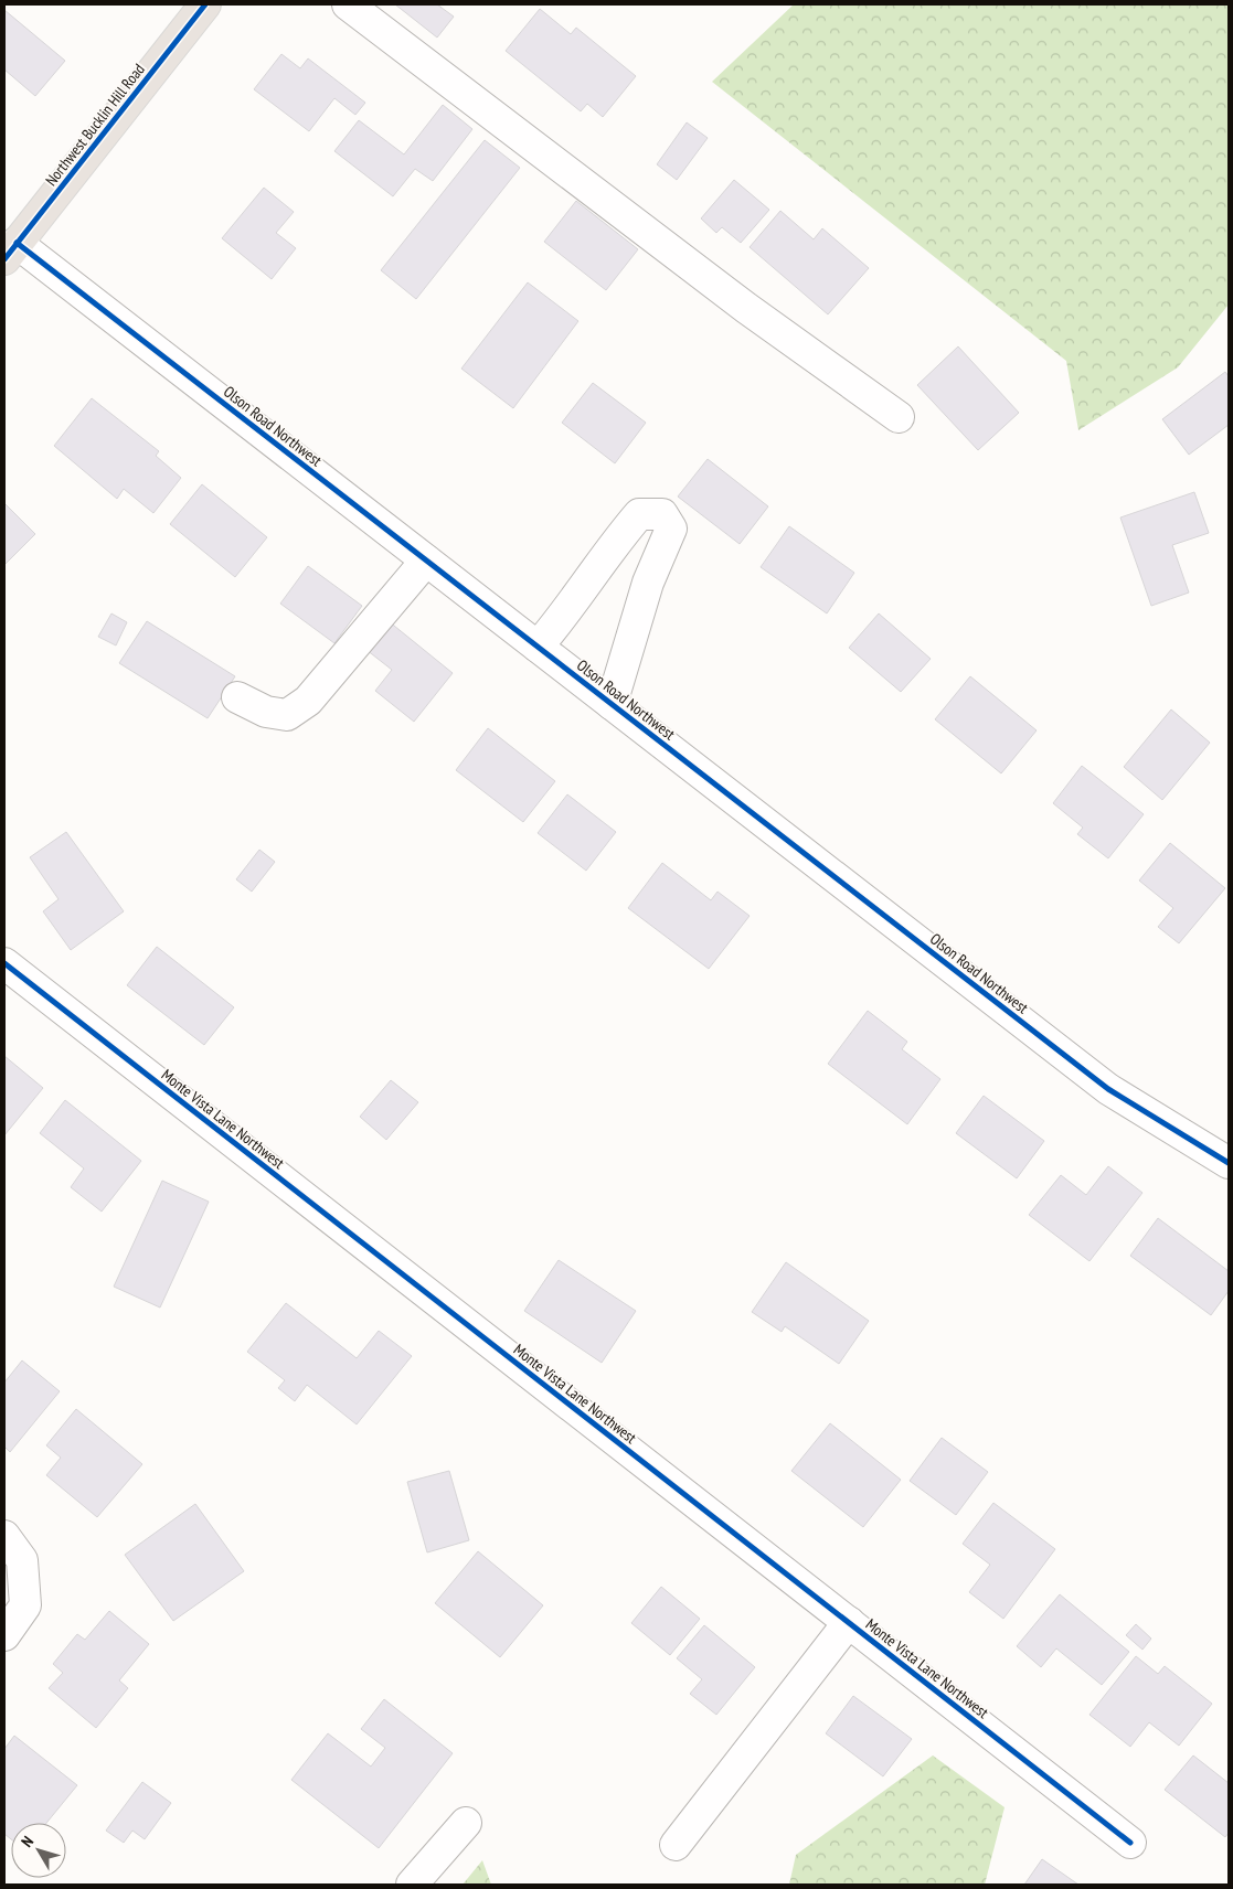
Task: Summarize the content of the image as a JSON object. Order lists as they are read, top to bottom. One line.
{"streets":{"main road":["Northwest Bucklin Hill Road"],"street":["Olson Road Northwest","Monte Vista Lane Northwest"]},"crossings":[["Northwest Bucklin Hill Road","Olson Road Northwest"]],"north":"top left"}
